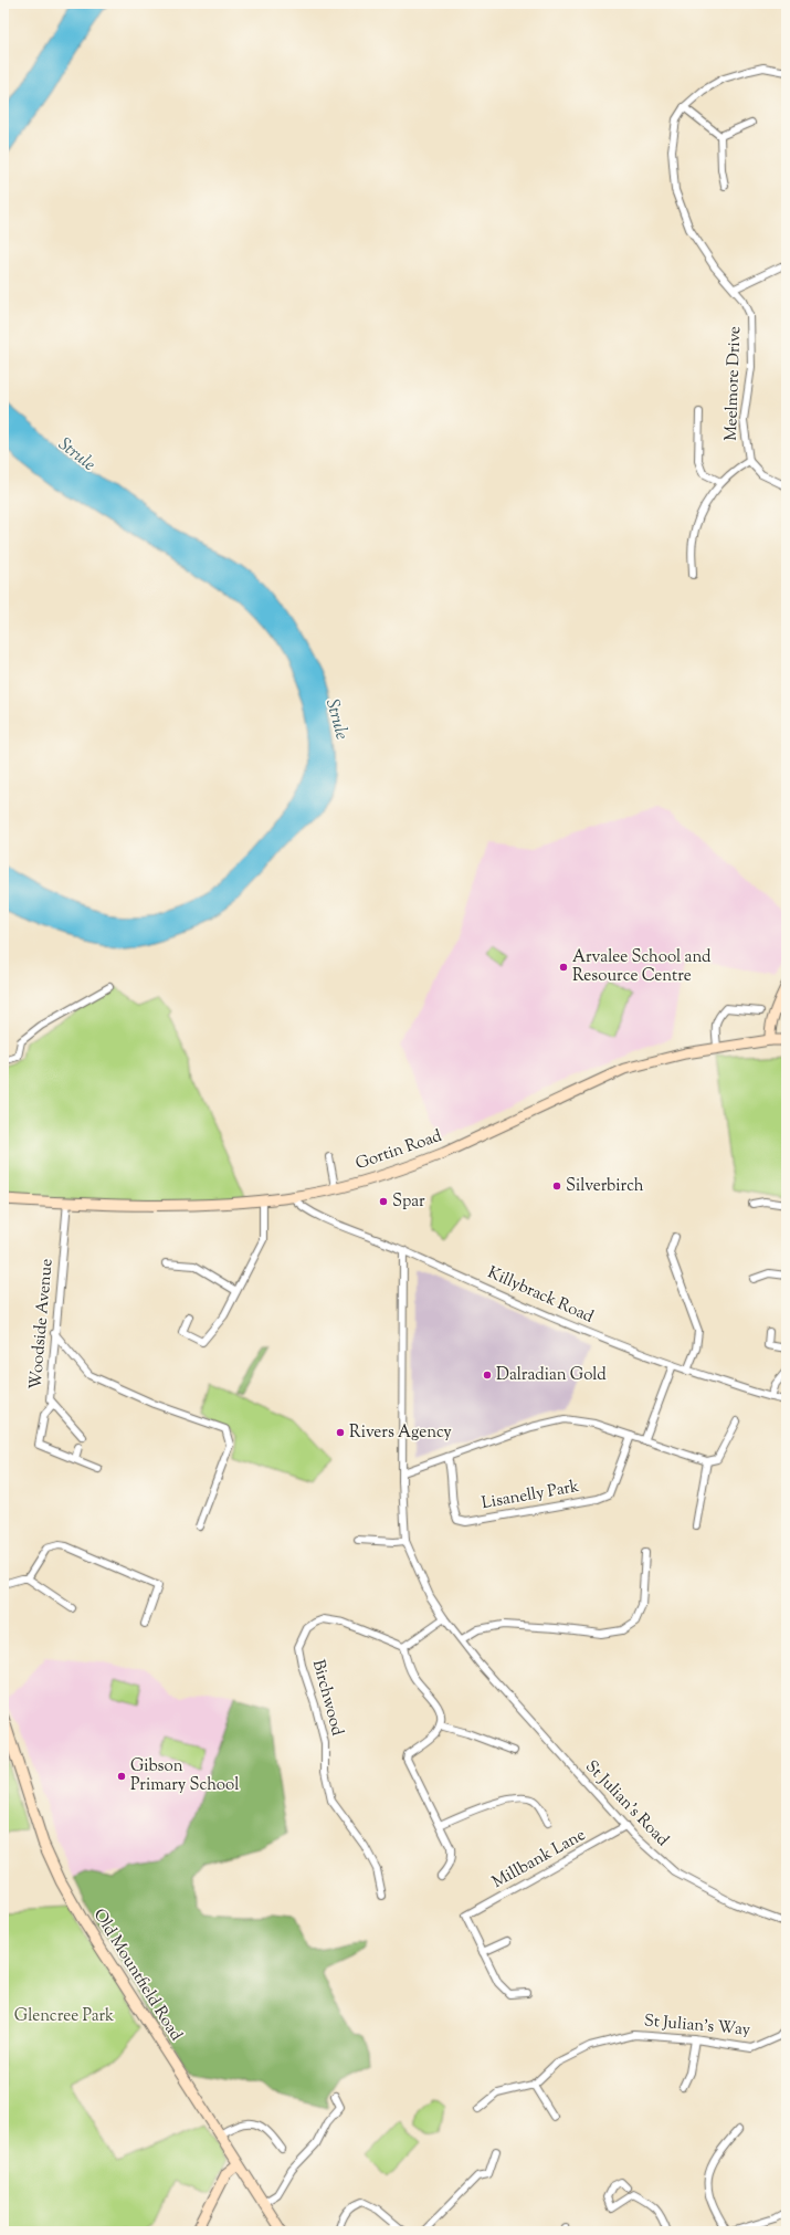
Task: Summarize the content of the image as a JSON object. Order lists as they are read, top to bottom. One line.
{"streets":{"main road":["Gortin Road","Old Mountfield Road"],"street":["Meelmore Drive","Killybrack Road","Woodside Avenue","Lisanelly Park","Birchwood","St Julian's Road","Millbank Lane","St Julian's Way"]},"crossings":[["Gortin Road","Killybrack Road"],["Gortin Road","Woodside Avenue"],["St Julian's Road","Millbank Lane"]],"water":["Strule"],"parks":["Glencree Park"],"places":["Arvalee School and Resource Centre","Silverbirch","Spar","Dalradian Gold","Rivers Agency","Gibson Primary School"]}
